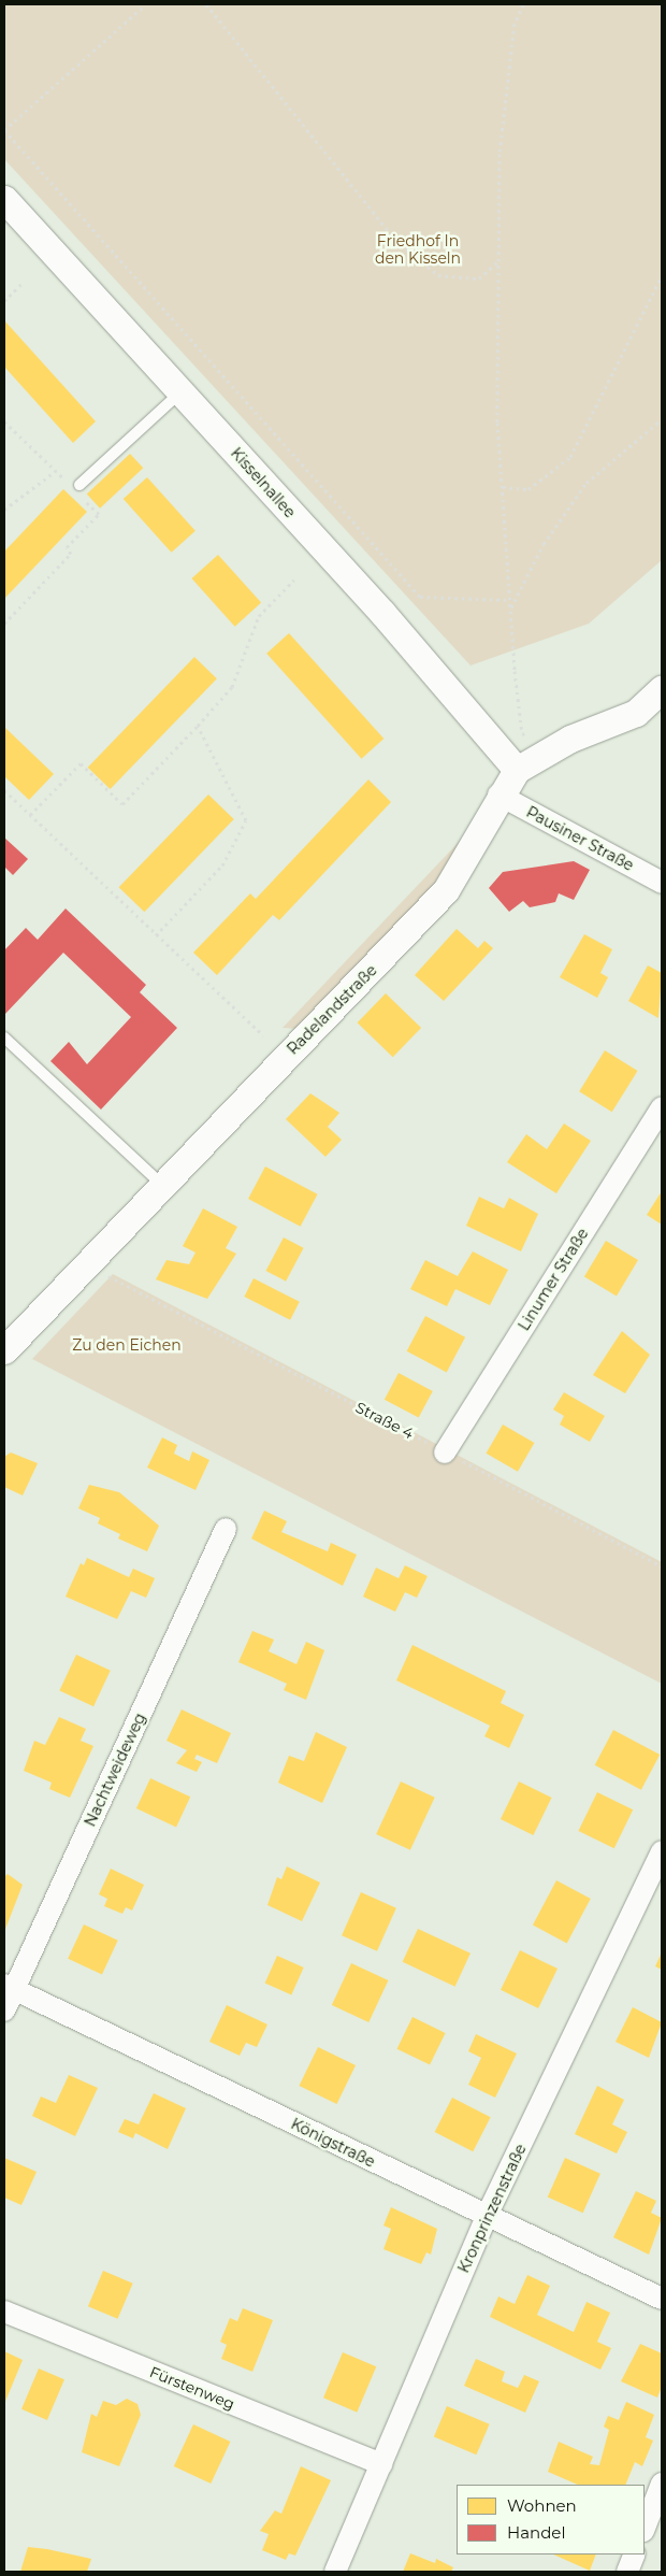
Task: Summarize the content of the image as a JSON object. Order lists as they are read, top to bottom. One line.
{"streets":{"street":["Kisselnallee","Pausiner Straße","Radelandstraße","Linumer Straße","Nachtweideweg","Königstraße","Kronprinzenstraße","Fürstenweg"],"path":["Straße 4"]},"crossings":[["Kisselnallee","Radelandstraße"],["Pausiner Straße","Radelandstraße"],["Linumer Straße","Straße 4"],["Nachtweideweg","Königstraße"],["Königstraße","Kronprinzenstraße"],["Kronprinzenstraße","Fürstenweg"]],"parks":["Friedhof In den Kisseln","Zu den Eichen"],"legend":["Wohnen","Handel"]}
